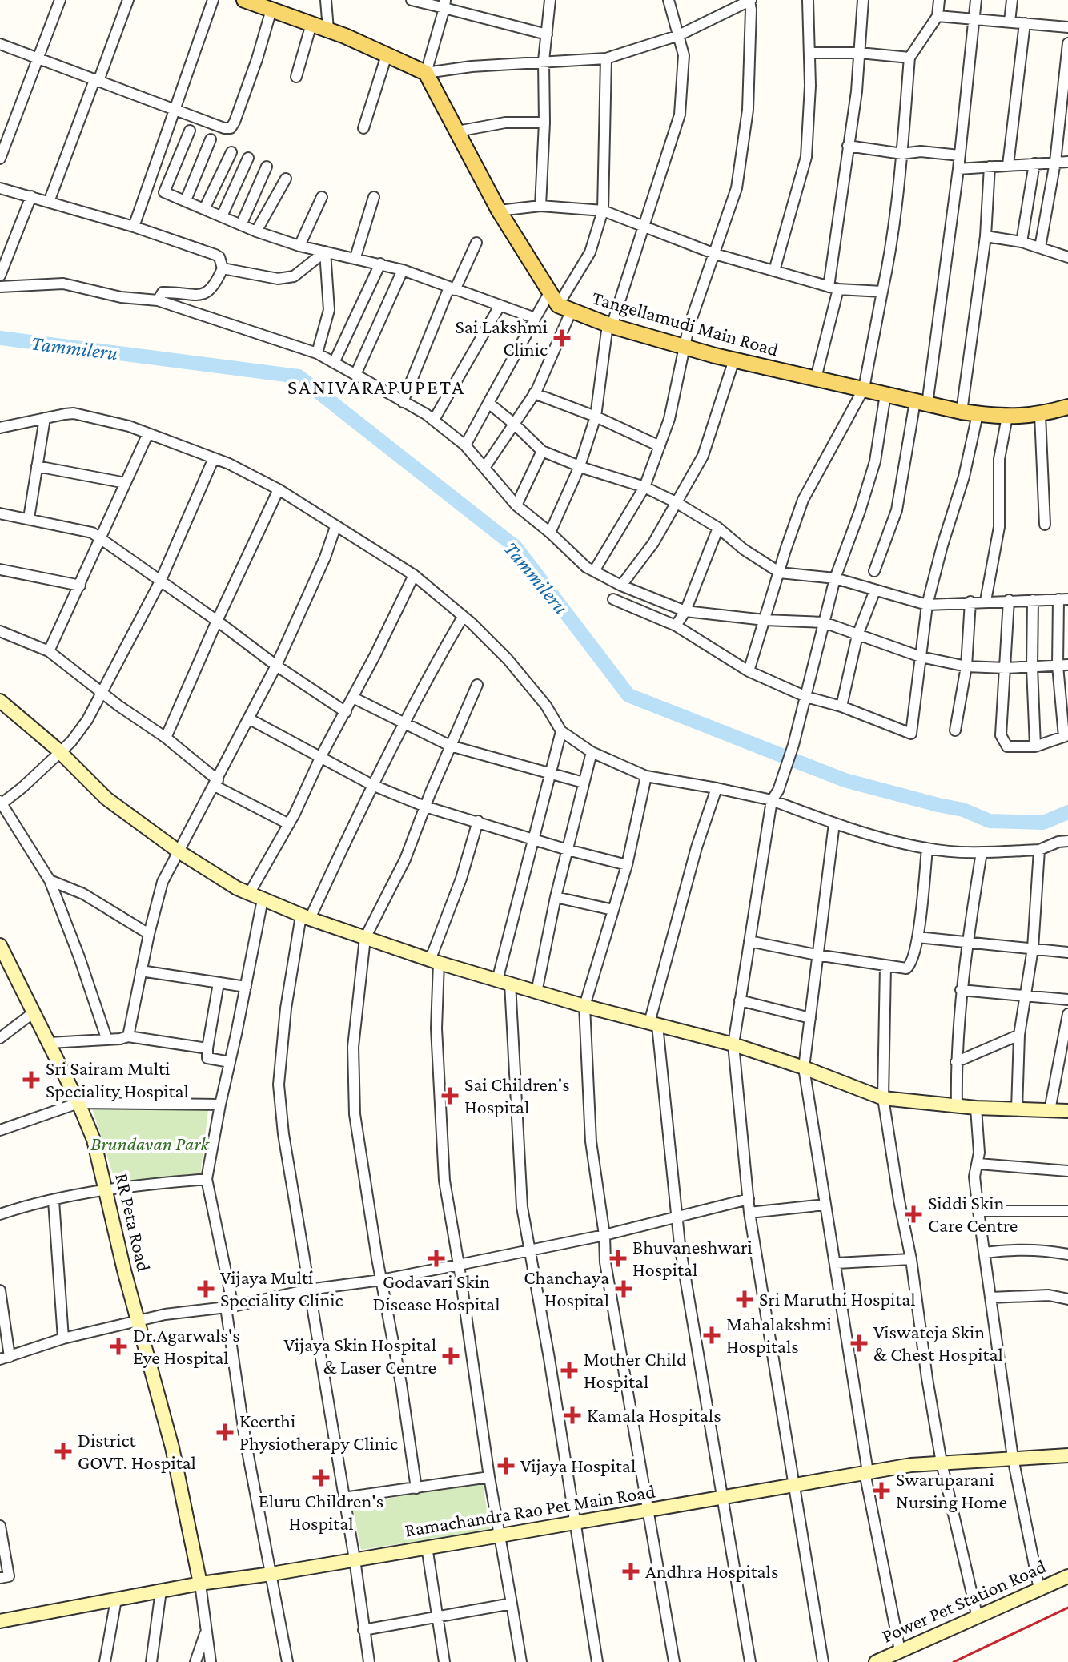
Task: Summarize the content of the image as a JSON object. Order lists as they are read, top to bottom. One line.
{"streets":{"main road":["Tangellamudi Main Road"],"street":["RR Peta Road","Ramachandra Rao Pet Main Road","Power Pet Station Road"]},"crossings":[["RR Peta Road","Ramachandra Rao Pet Main Road"]],"districts":["SANIVARAPUPETA"],"water":["Tammileru"],"parks":["Brundavan Park"],"places":{"health":["Sai Lakshmi Clinic","Sri Sairam Multi Speciality Hospital","Sai Children's Hospital","Siddi Skin Care Centre","Godavari Skin Disease Hospital","Bhuvaneshwari Hospital","Vijaya Multi Speciality Clinic","Chanchaya Hospital","Sri Maruthi Hospital","Mahalakshmi Hospitals","Viswateja Skin & Chest Hospital","Dr.Agarwals's Eye Hospital","Vijaya Skin Hospital & Laser Centre","Mother Child Hospital","Kamala Hospitals","Keerthi Physiotherapy Clinic","District GOVT. Hospital","Vijaya Hospital","Eluru Children's Hospital","Swaruparani Nursing Home","Andhra Hospitals"]}}
